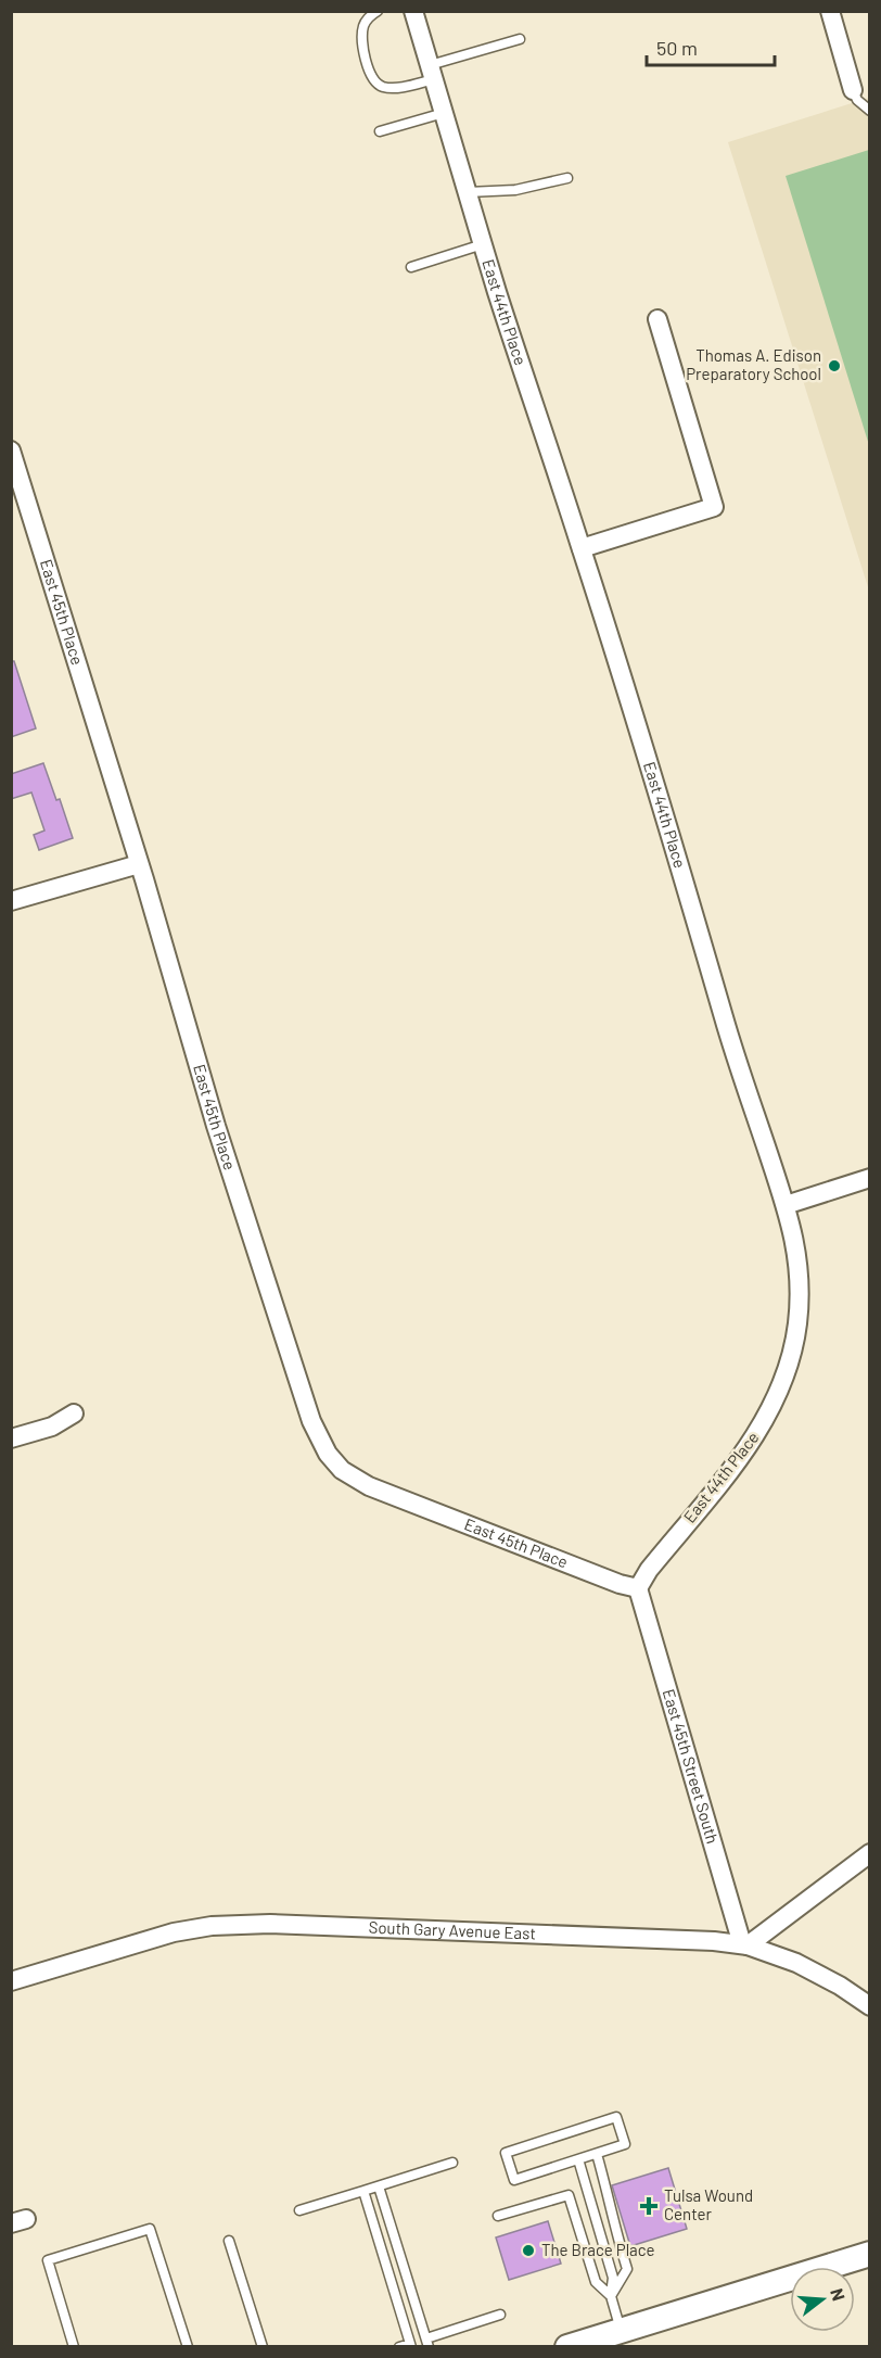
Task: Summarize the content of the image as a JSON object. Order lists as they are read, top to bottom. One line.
{"streets":{"street":["East 44th Place","East 45th Place","East 45th Street South","South Gary Avenue East"]},"crossings":[["East 44th Place","East 45th Place"],["East 44th Place","East 45th Street South"],["East 45th Place","East 45th Street South"],["East 45th Street South","South Gary Avenue East"]],"places":{"other":["Thomas A. Edison Preparatory School","The Brace Place"],"health":["Tulsa Wound Center"]},"scale_bar":"50 m","north":"right"}
